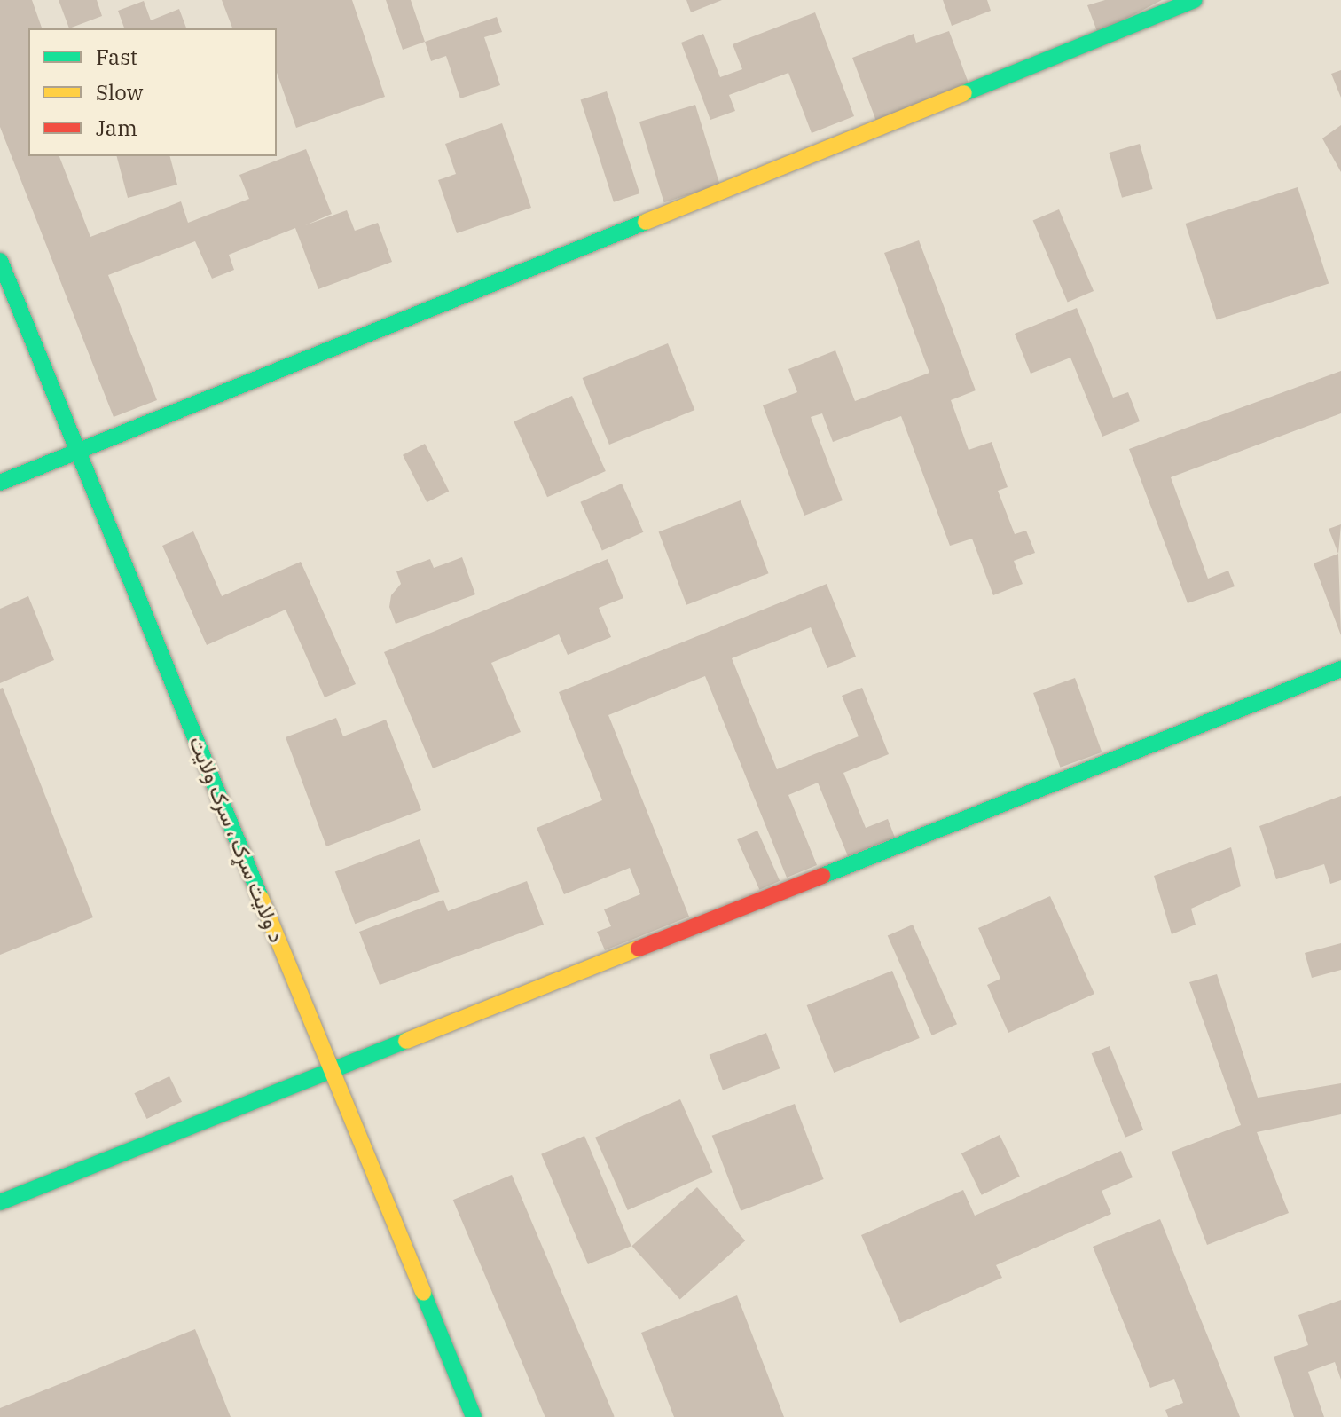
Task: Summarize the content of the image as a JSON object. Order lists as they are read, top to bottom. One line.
{"streets":{"street":["د ولایت سړک ، سرک ولایت"]},"legend":["Fast","Slow","Jam"]}
